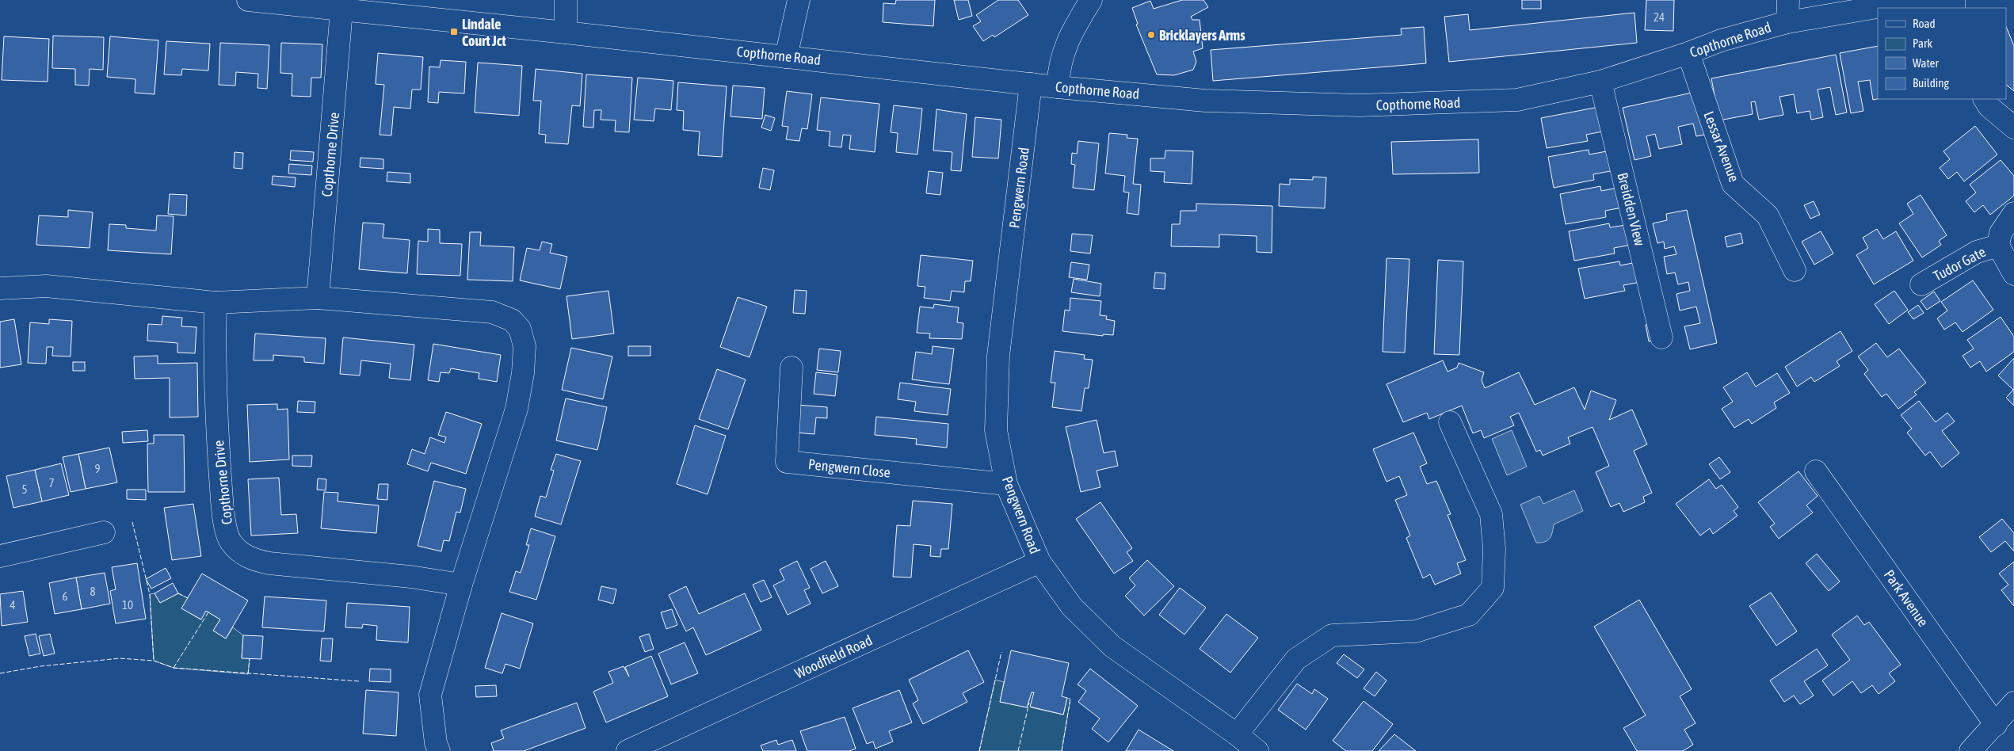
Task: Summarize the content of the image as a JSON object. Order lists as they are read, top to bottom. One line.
{"streets":{"street":["Copthorne Road","Lessar Avenue","Copthorne Drive","Pengwern Road","Breidden View","Tudor Gate","Pengwern Close","Park Avenue","Woodfield Road"]},"crossings":[["Copthorne Road","Lessar Avenue"],["Copthorne Road","Copthorne Drive"],["Copthorne Road","Pengwern Road"],["Copthorne Road","Breidden View"],["Pengwern Road","Pengwern Close"],["Pengwern Road","Woodfield Road"]],"places":{"transit":["Lindale Court Jct"],"other":["Bricklayers Arms"]},"house_numbers":["24","9","7","5","8","6","4","10"],"legend":["Road","Park","Water","Building"]}
